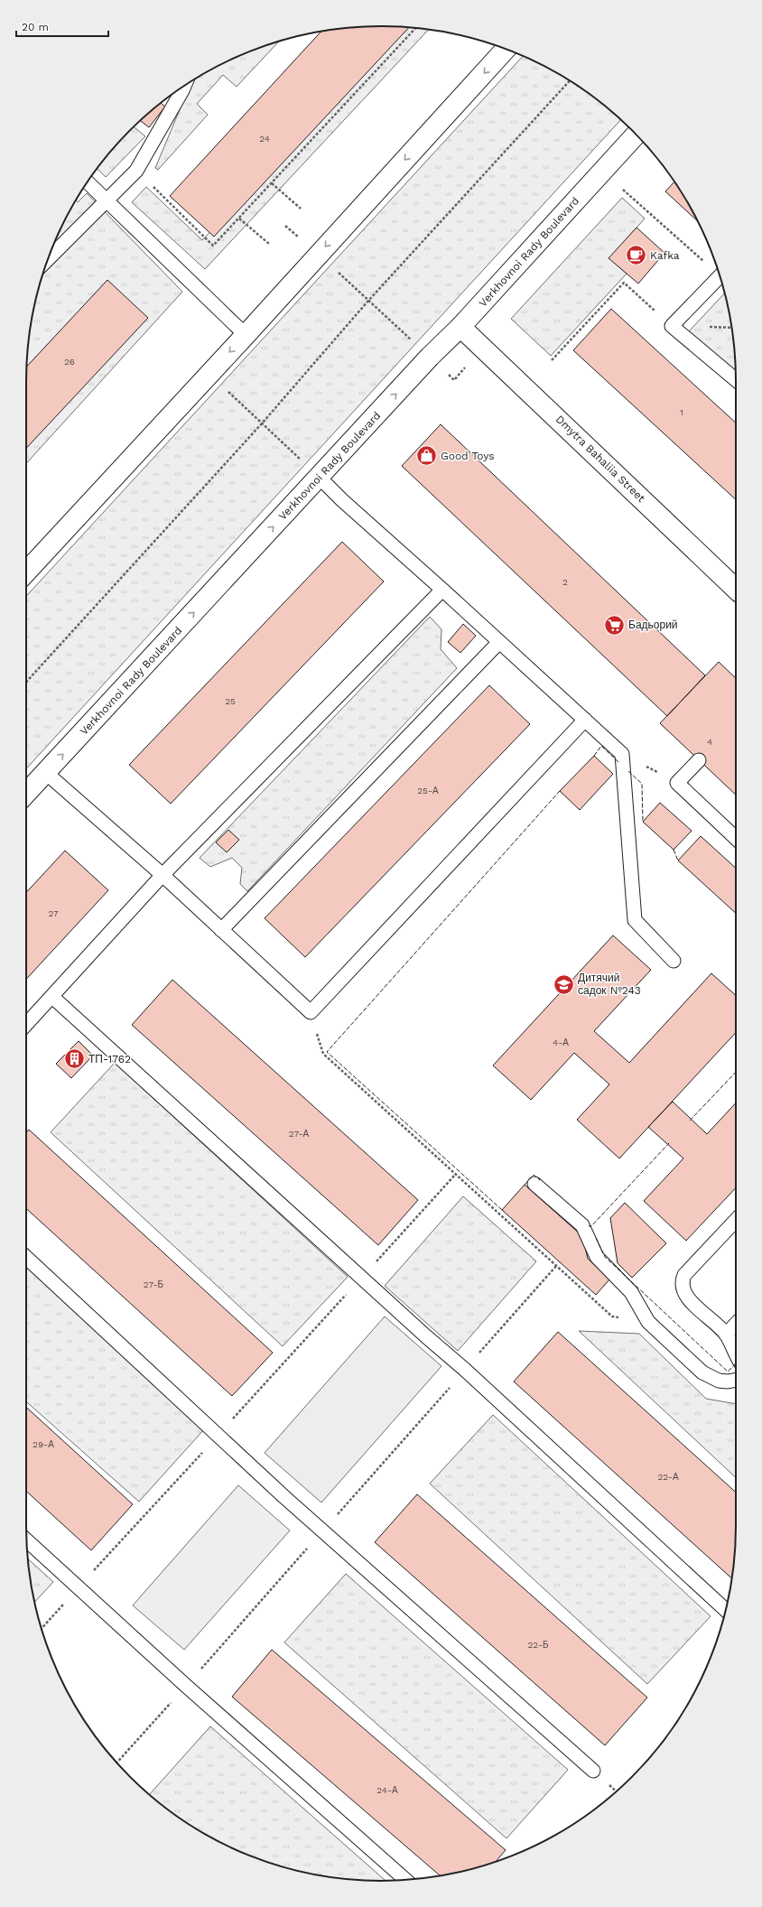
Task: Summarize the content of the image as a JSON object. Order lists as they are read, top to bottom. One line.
{"streets":{"street":["Verkhovnoi Rady Boulevard","Dmytra Bahaliia Street"]},"crossings":[["Verkhovnoi Rady Boulevard","Dmytra Bahaliia Street"]],"places":{"cafe":["Kafka"],"shop":["Good Toys"],"supermarket":["Бадьорий"],"school or university":["Дитячий садок №243"],"building":["ТП-1762"]},"house_numbers":["24","26","1","2","25","4","25-А","27","4-А","27-А","27-Б","29-А","22-А","22-Б","24-А"],"scale_bar":"20 m"}
